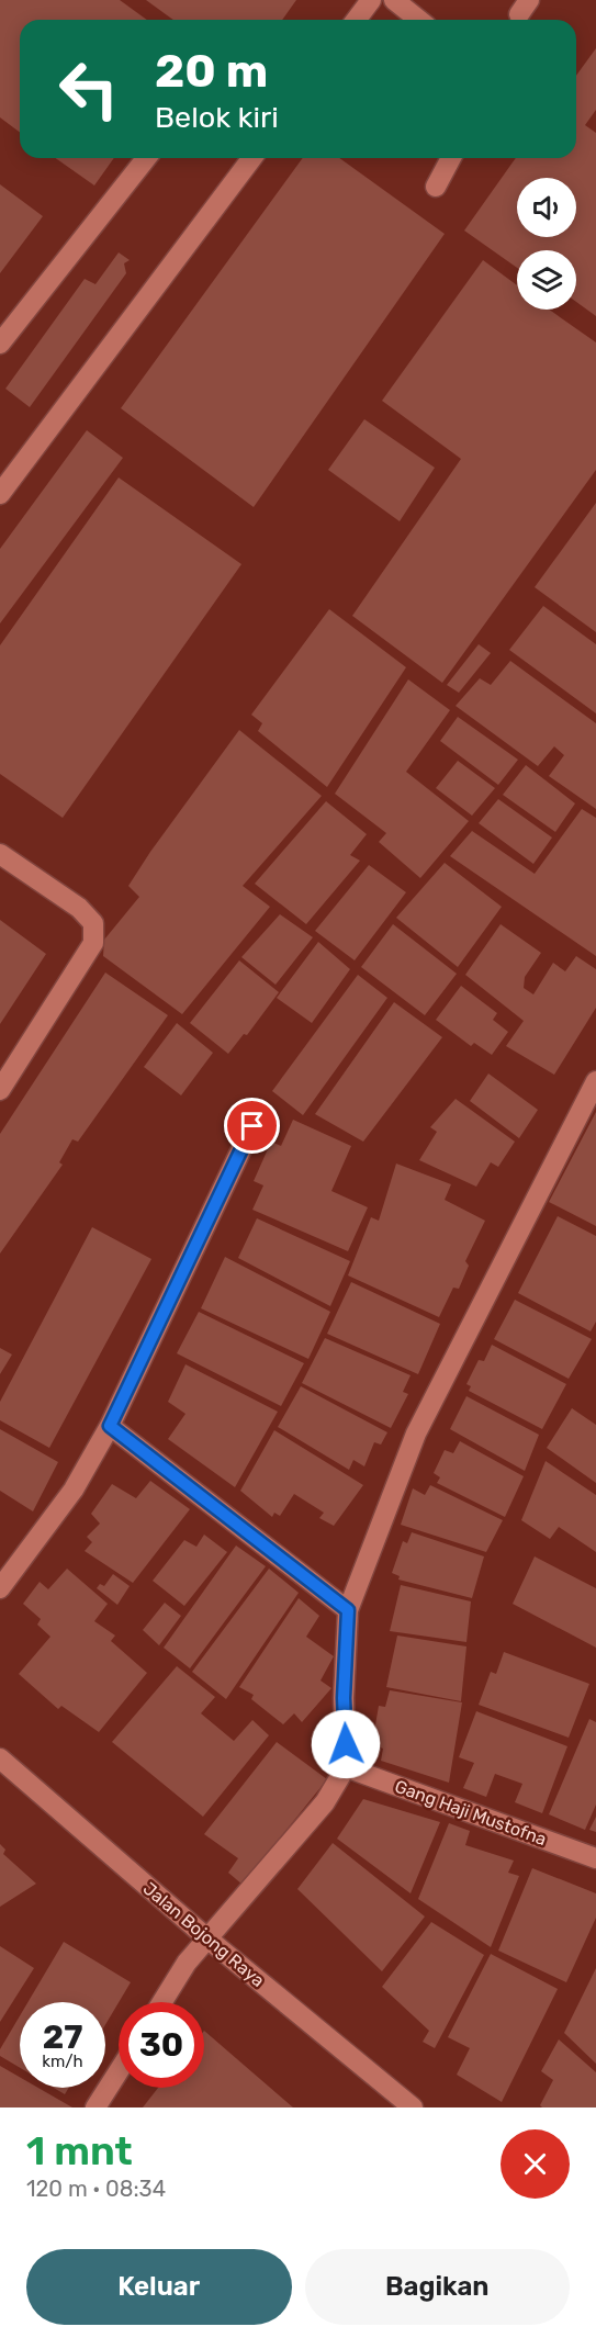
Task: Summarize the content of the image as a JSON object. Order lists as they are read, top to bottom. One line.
{"streets":{"street":["Gang Haji Mustofna","Jalan Bojong Raya"]},"page":{"turn":["20 m","Belok kiri"],"speed":"27 km/h","limit":"30","heading":["1 mnt","120 m · 08:34"],"buttons":["Keluar","Bagikan"]}}
